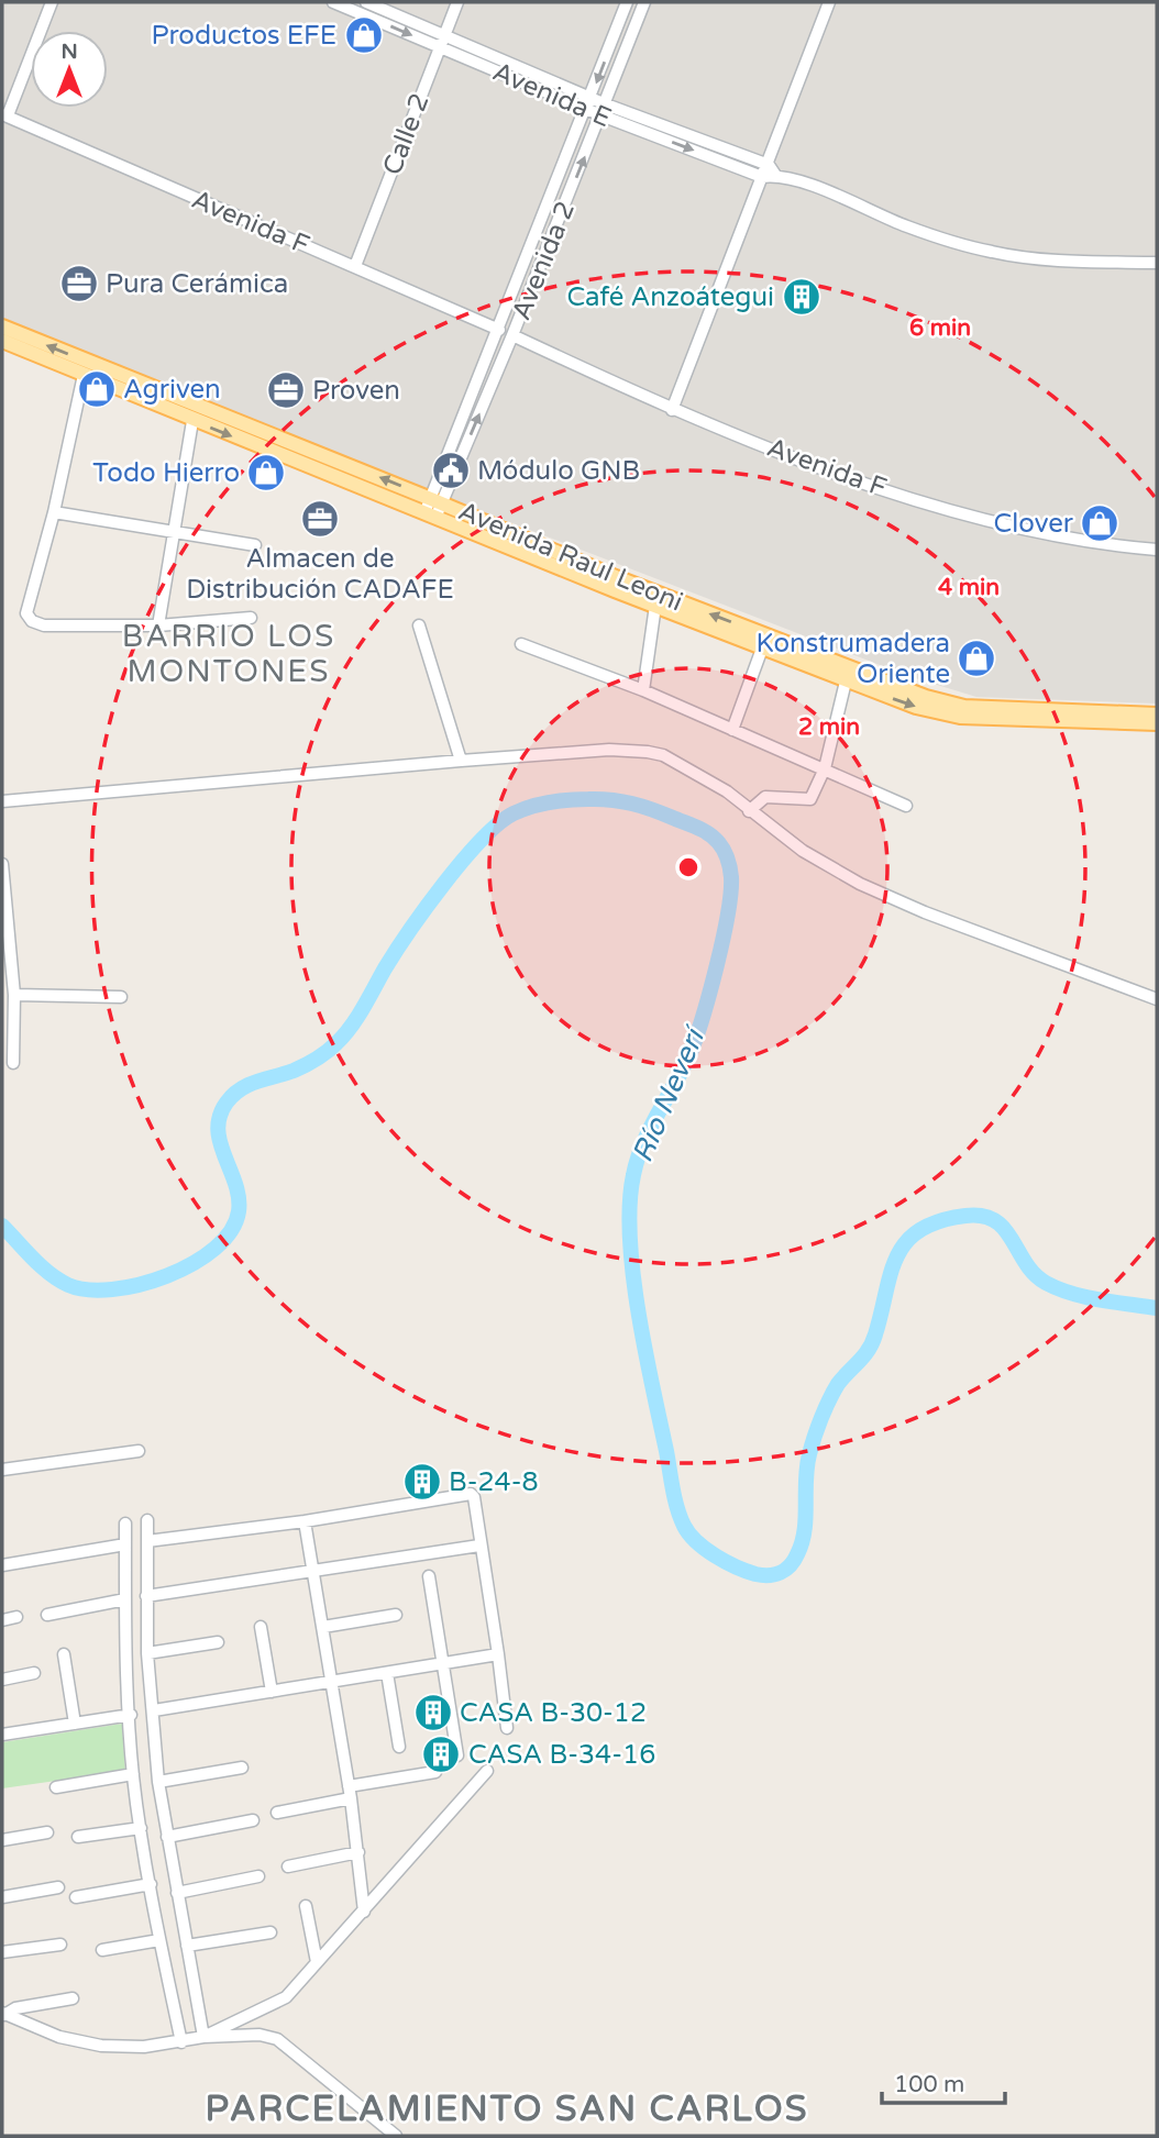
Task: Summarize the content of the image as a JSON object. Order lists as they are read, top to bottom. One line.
{"streets":{"main road":["Avenida Raul Leoni"],"street":["Avenida E","Calle 2","Avenida F","Avenida 2"]},"crossings":[["Avenida E","Calle 2"],["Avenida E","Avenida 2"],["Calle 2","Avenida F"],["Avenida F","Avenida 2"],["Avenida 2","Avenida Raul Leoni"]],"districts":["BARRIO LOS MONTONES","PARCELAMIENTO SAN CARLOS"],"water":["Río Neverí"],"places":{"shop":["Productos EFE","Agriven","Todo Hierro","Clover","Konstrumadera Oriente"],"office":["Pura Cerámica","Proven","Almacen de Distribución CADAFE"],"building":["Café Anzoátegui","B-24-8","CASA B-30-12","CASA B-34-16"],"public building":["Módulo GNB"]},"scale_bar":"100 m","north":"top","rings":["6 min","4 min","2 min"]}
